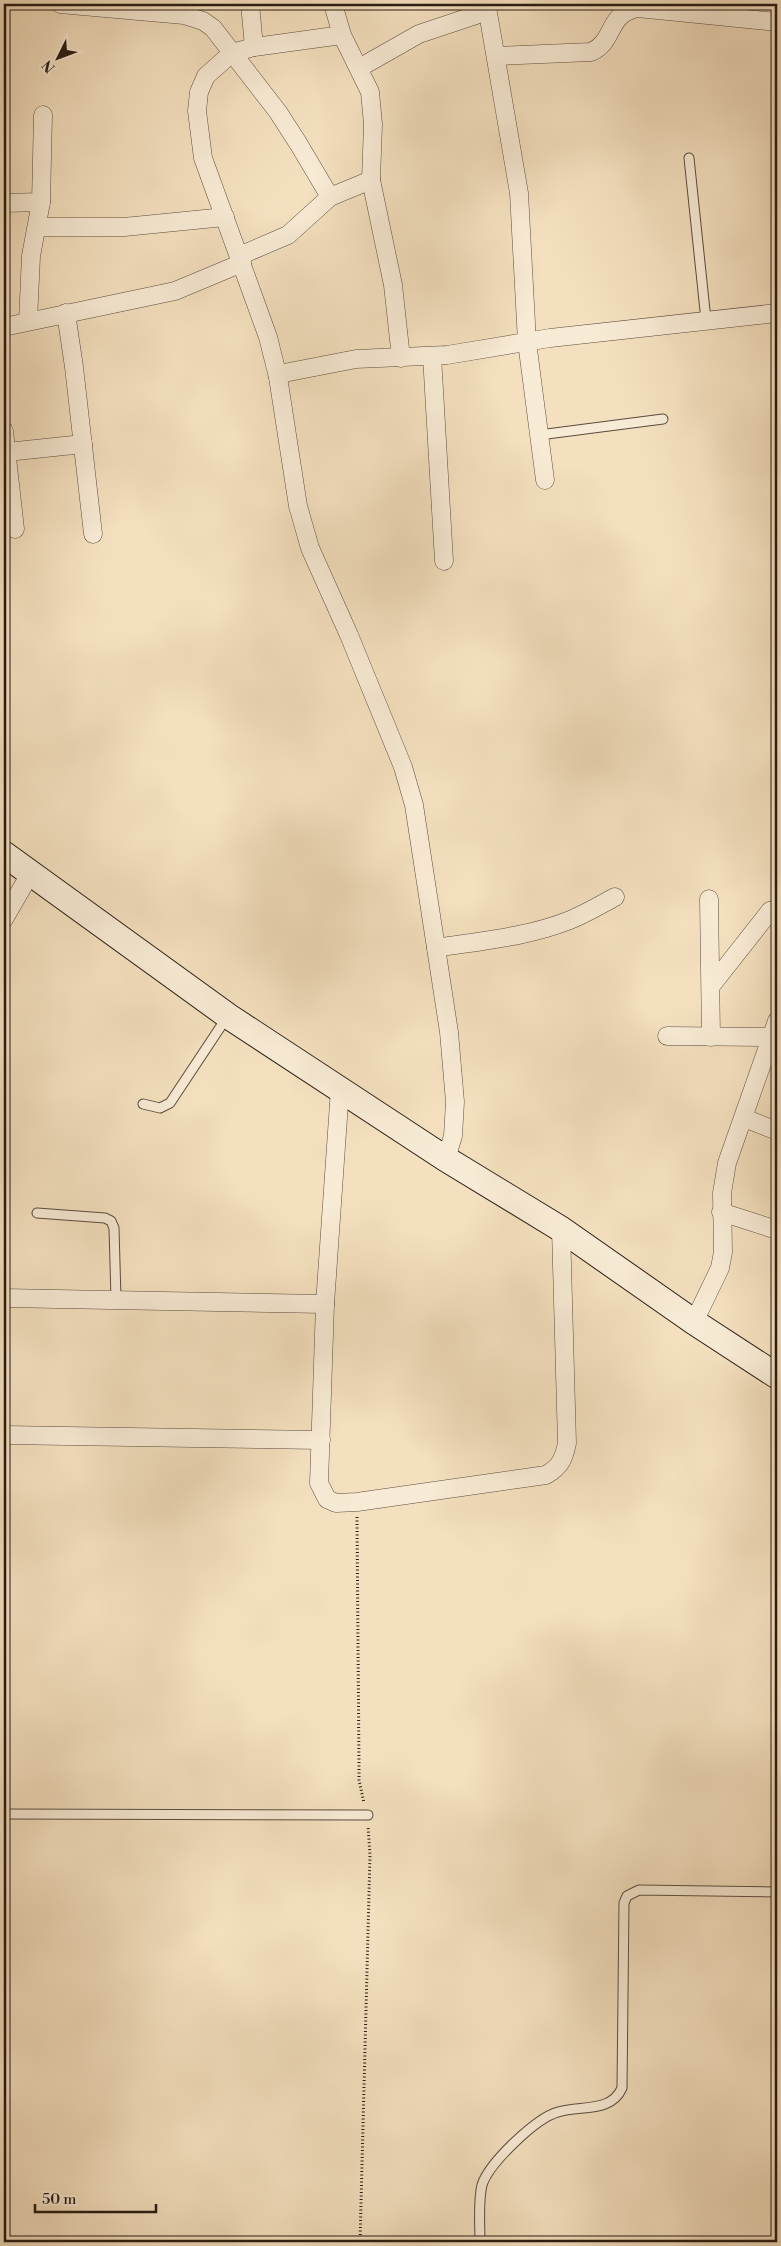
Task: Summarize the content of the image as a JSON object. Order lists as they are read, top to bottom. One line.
{"scale_bar":"50 m","north":"bottom left"}
